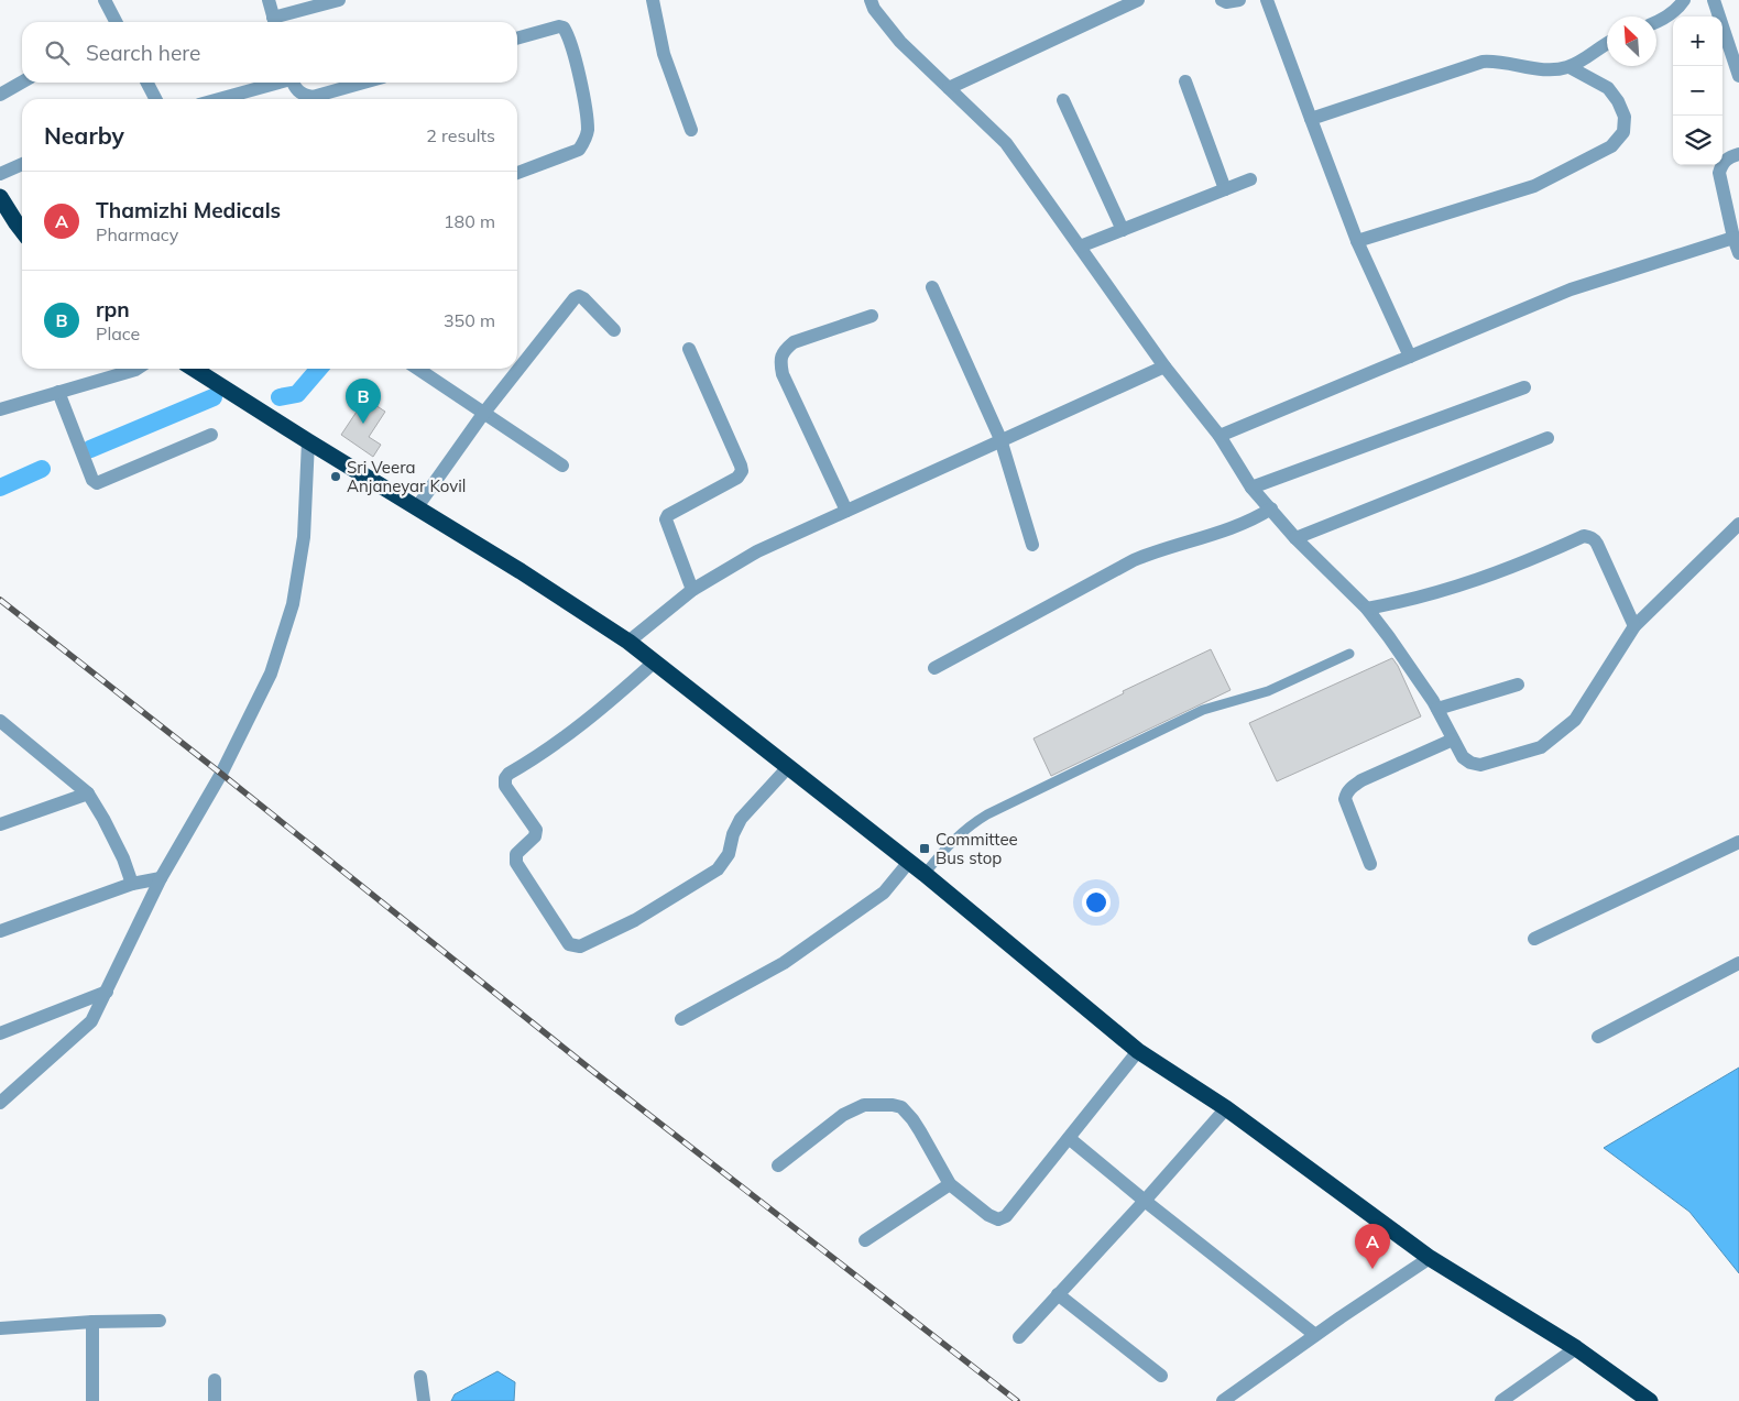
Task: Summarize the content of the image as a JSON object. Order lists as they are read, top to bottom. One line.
{"places":{"other":["Sri Veera Anjaneyar Kovil"],"transit":["Committee Bus stop"]},"north":"top left","page":{"map_buttons":["+","−"],"search":"Search here","heading":["Nearby","2 results"],"list":[{"mark":"A","name":"Thamizhi Medicals","note":"Pharmacy","value":"180 m"},{"mark":"B","name":"rpn","note":"Place","value":"350 m"}],"pins":["B","A"]}}
